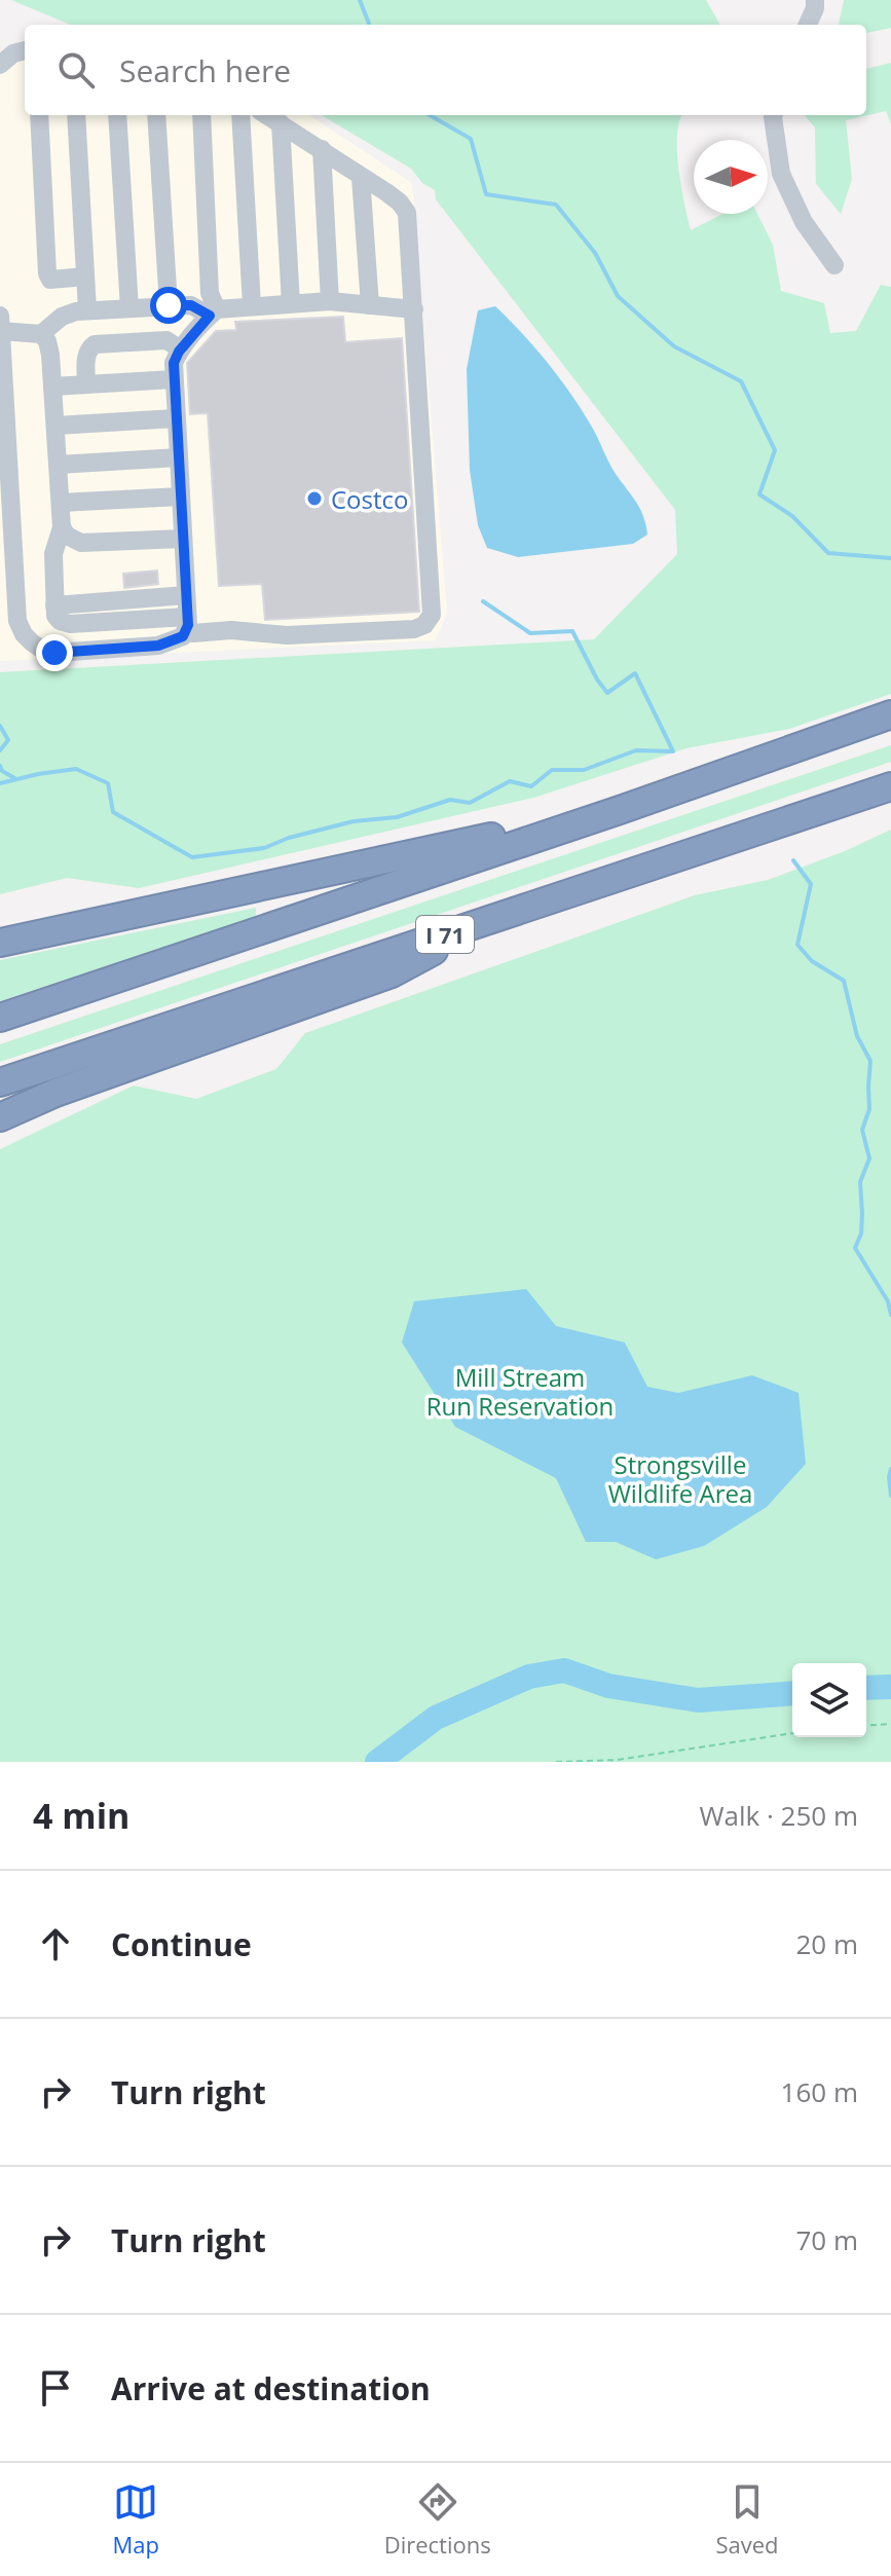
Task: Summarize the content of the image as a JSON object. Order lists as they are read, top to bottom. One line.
{"streets":{"highway":["I 71"]},"parks":["Mill Stream Run Reservation","Strongsville Wildlife Area"],"places":["Costco"],"north":"right","page":{"search":"Search here","heading":["4 min","Walk · 250 m"],"list":[["Continue","20 m"],["Turn right","160 m"],["Turn right","70 m"],"Arrive at destination"],"nav":["Map","Directions","Saved"]}}
